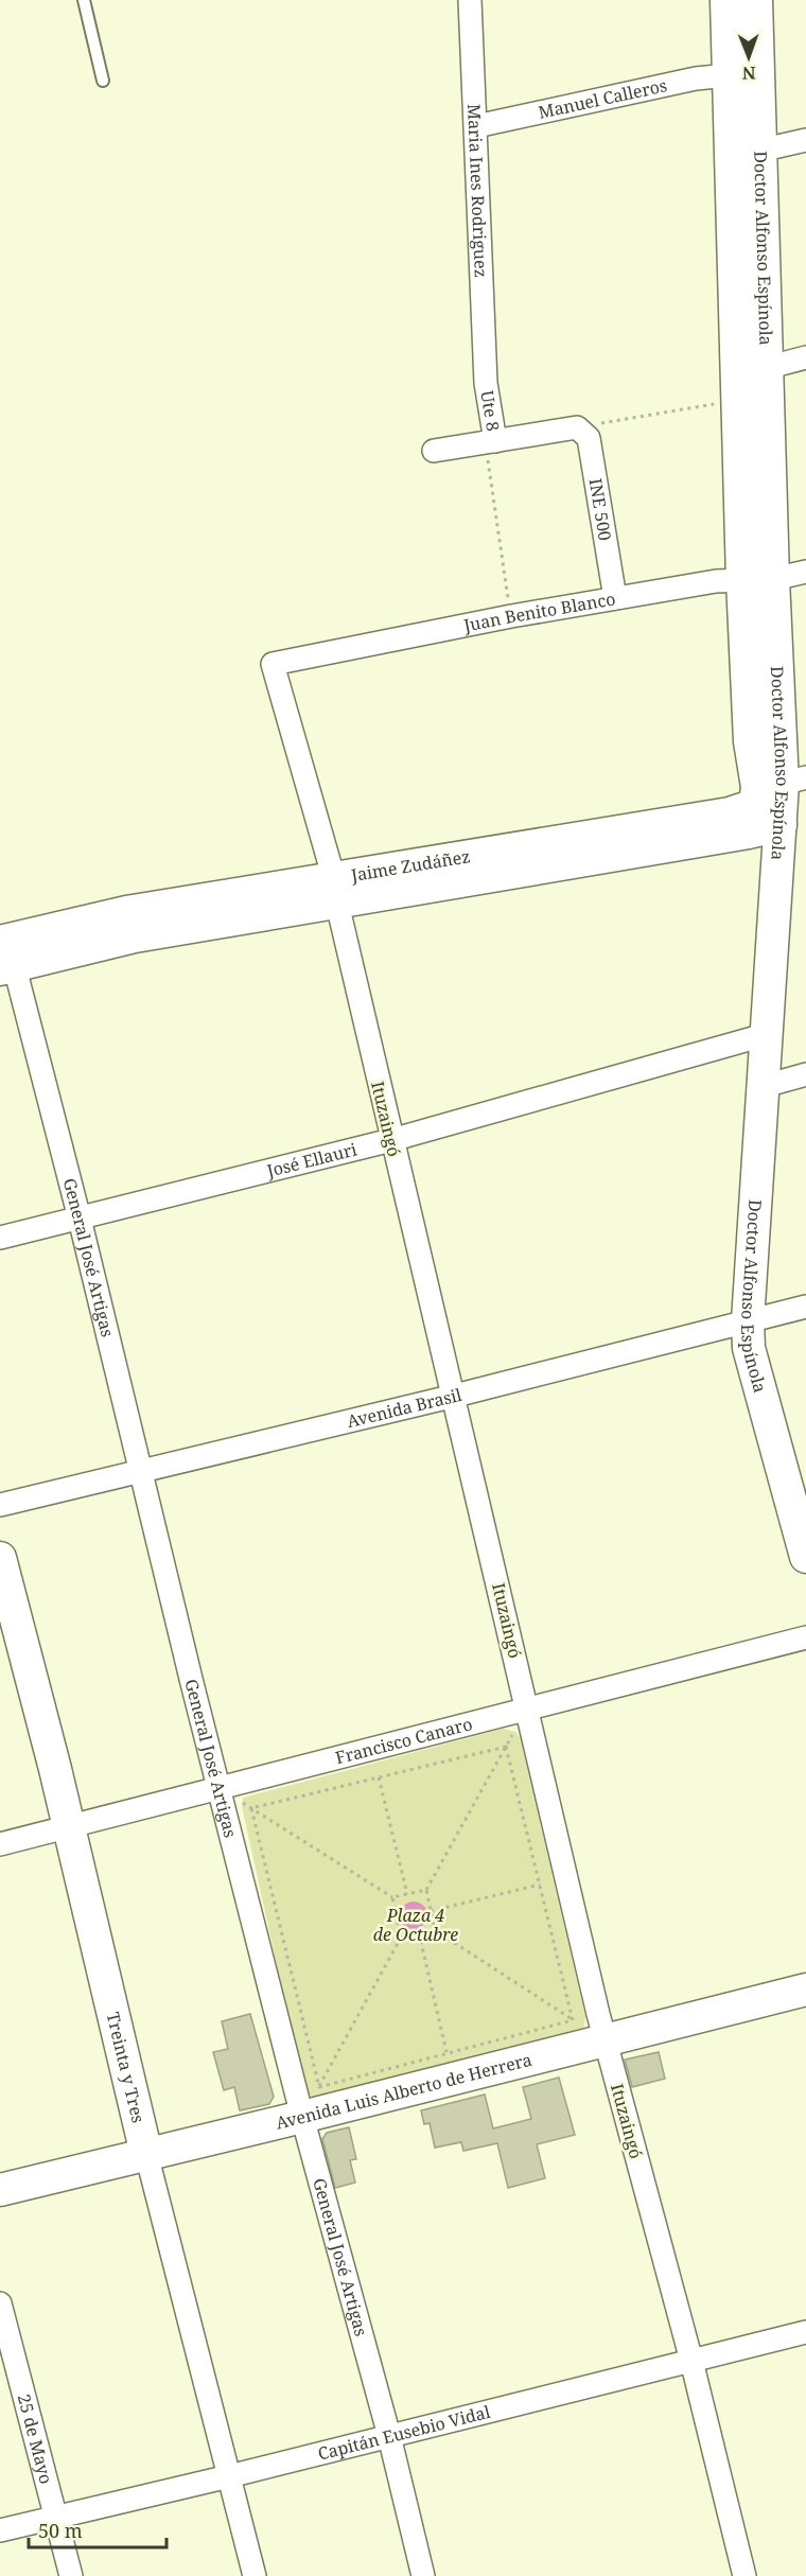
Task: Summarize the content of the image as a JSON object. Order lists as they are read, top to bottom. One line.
{"streets":{"street":["Manuel Calleros","Maria Ines Rodriguez","Doctor Alfonso Espínola","Ute 8","INE 500","Juan Benito Blanco","Jaime Zudáñez","Ituzaingó","José Ellauri","General José Artigas","Avenida Brasil","Francisco Canaro","Treinta y Tres","Avenida Luis Alberto de Herrera","Capitán Eusebio Vidal","25 de Mayo"]},"crossings":[["Manuel Calleros","Maria Ines Rodriguez"],["Manuel Calleros","Doctor Alfonso Espínola"],["Maria Ines Rodriguez","Ute 8"],["Doctor Alfonso Espínola","Juan Benito Blanco"],["Doctor Alfonso Espínola","Jaime Zudáñez"],["Doctor Alfonso Espínola","José Ellauri"],["Doctor Alfonso Espínola","Avenida Brasil"],["INE 500","Juan Benito Blanco"],["Juan Benito Blanco","Ituzaingó"],["Jaime Zudáñez","Ituzaingó"],["Jaime Zudáñez","General José Artigas"],["Ituzaingó","José Ellauri"],["Ituzaingó","Avenida Brasil"],["Ituzaingó","Francisco Canaro"],["Ituzaingó","Avenida Luis Alberto de Herrera"],["Ituzaingó","Capitán Eusebio Vidal"],["José Ellauri","General José Artigas"],["General José Artigas","Avenida Brasil"],["General José Artigas","Francisco Canaro"],["General José Artigas","Avenida Luis Alberto de Herrera"],["General José Artigas","Capitán Eusebio Vidal"],["Francisco Canaro","Treinta y Tres"],["Treinta y Tres","Avenida Luis Alberto de Herrera"],["Treinta y Tres","Capitán Eusebio Vidal"],["Capitán Eusebio Vidal","25 de Mayo"]],"parks":["Plaza 4 de Octubre"],"scale_bar":"50 m","north":"bottom"}
